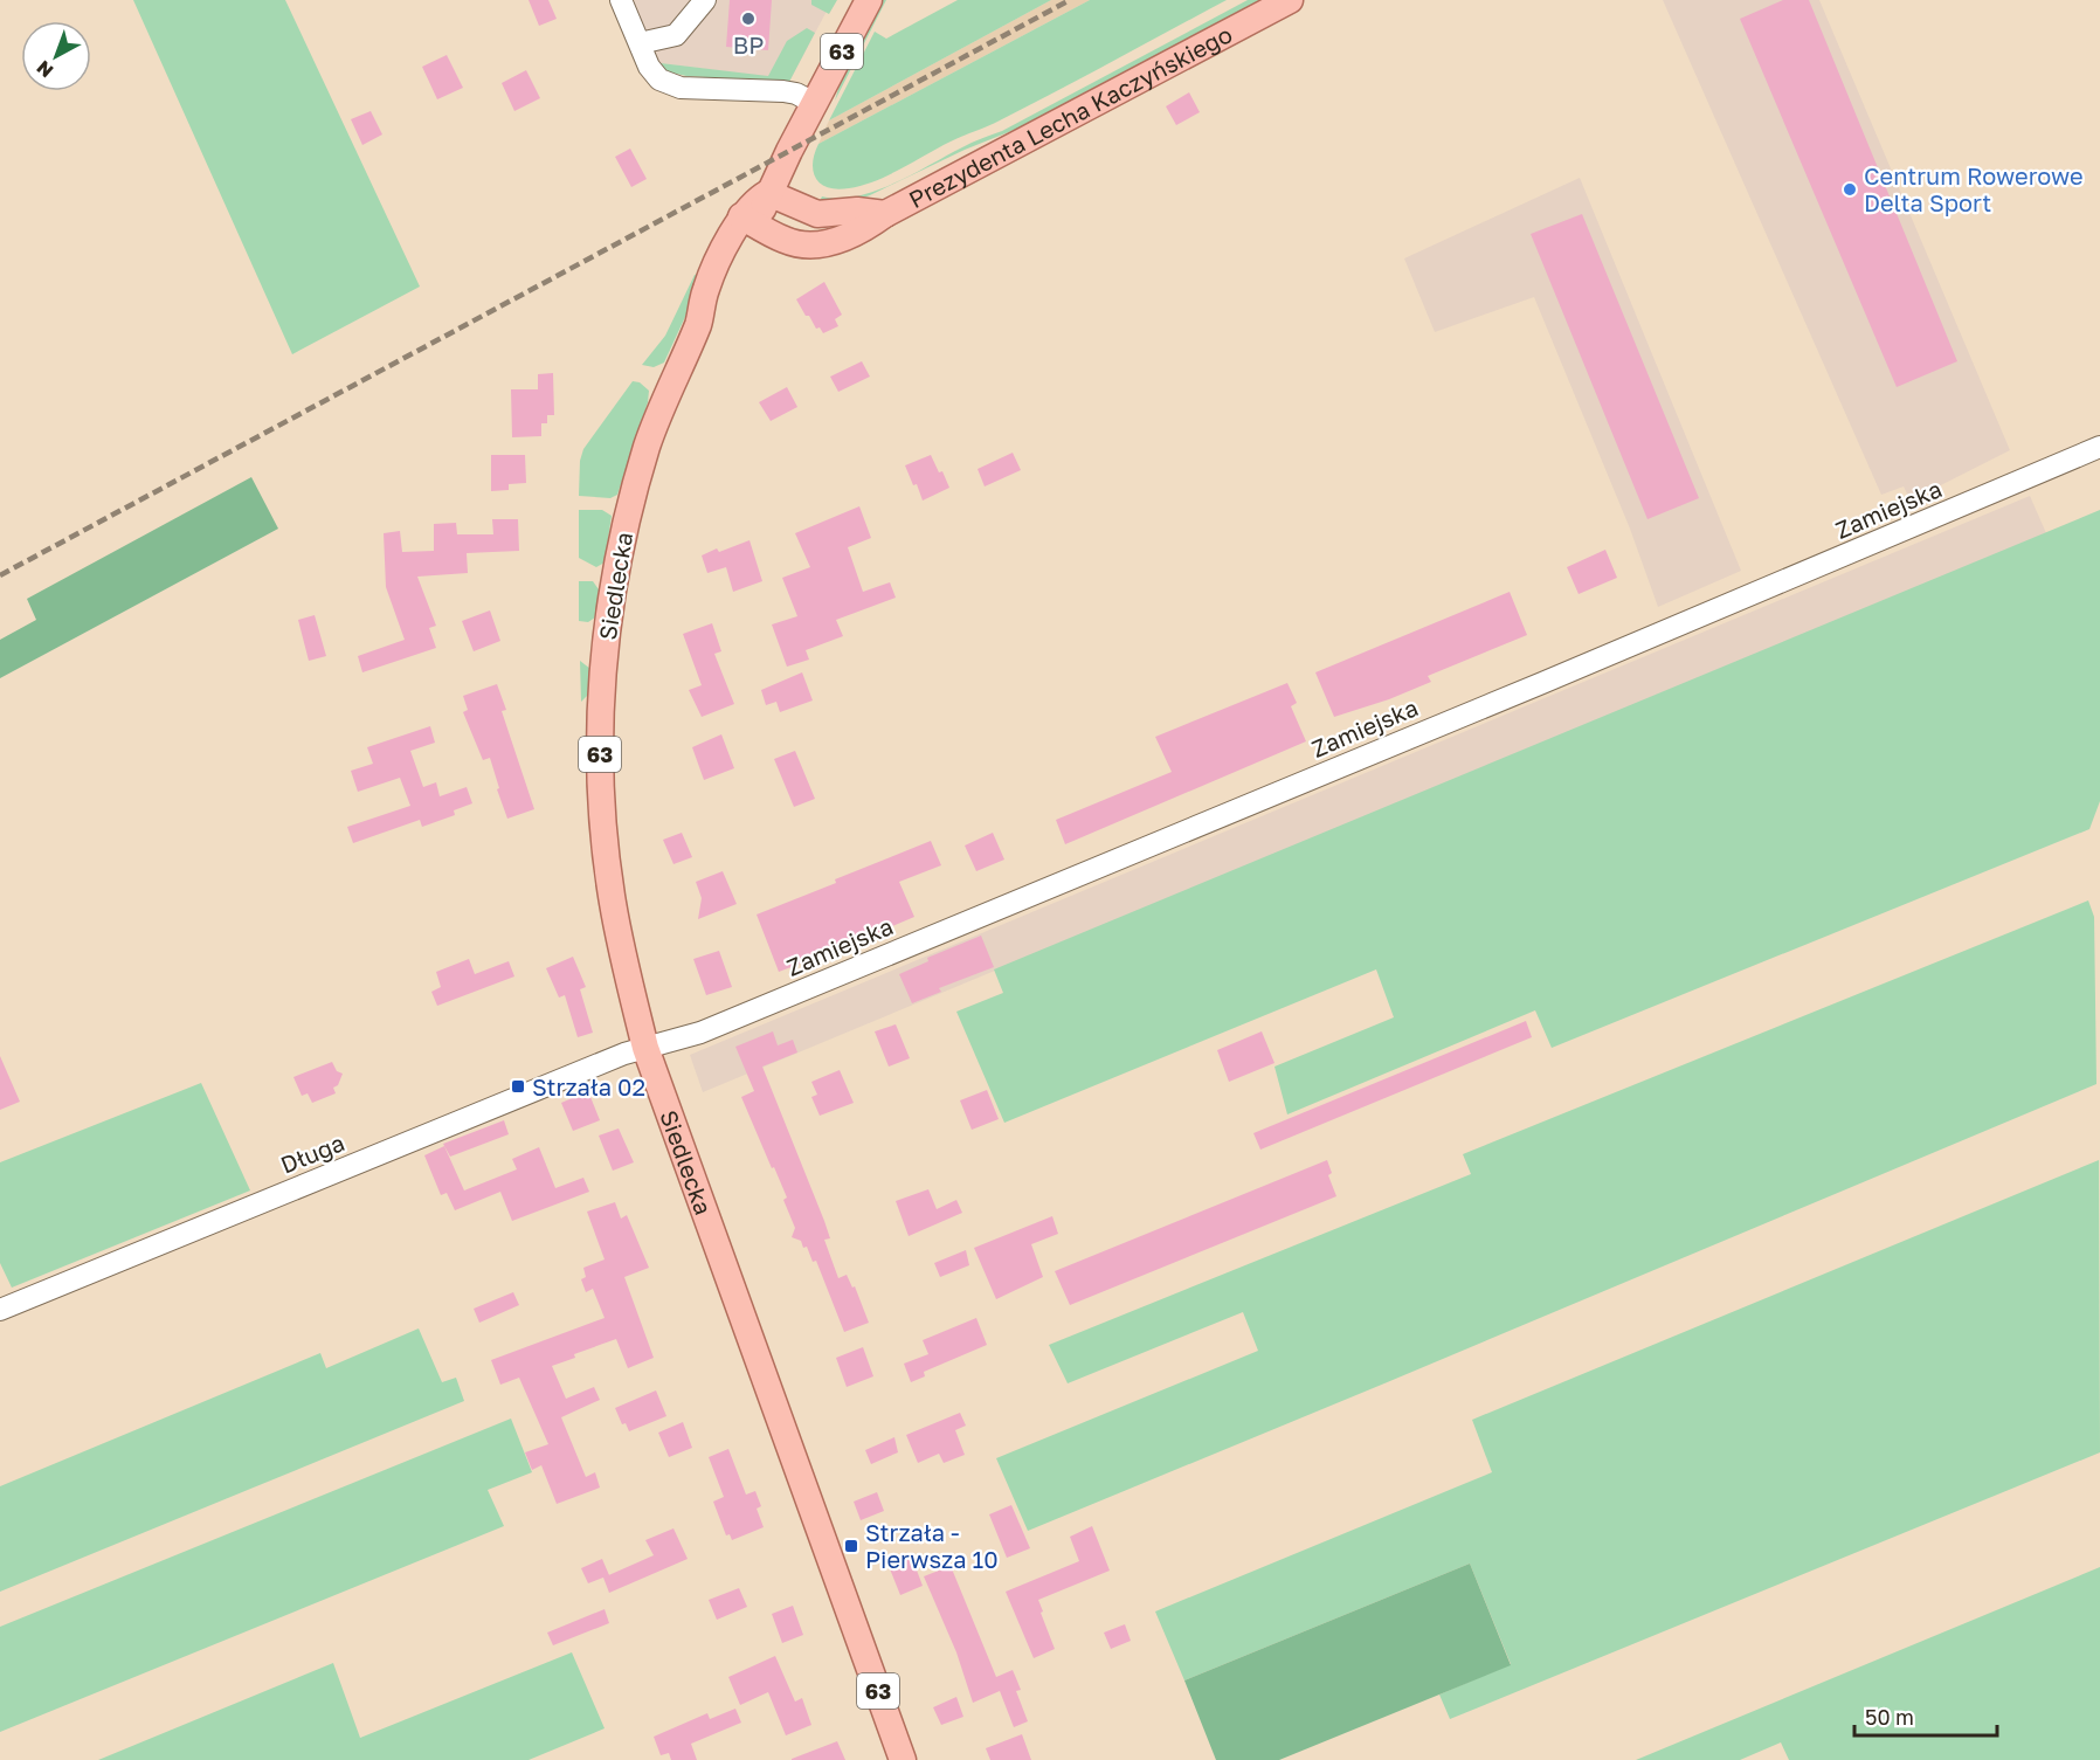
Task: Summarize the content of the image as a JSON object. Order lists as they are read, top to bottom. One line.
{"streets":{"main road":["63","Prezydenta Lecha Kaczyńskiego","Siedlecka"],"street":["Zamiejska","Długa"]},"crossings":[["63","Prezydenta Lecha Kaczyńskiego"],["63","Siedlecka"],["Prezydenta Lecha Kaczyńskiego","Siedlecka"],["Zamiejska","Siedlecka"],["Zamiejska","Długa"],["Siedlecka","Długa"]],"places":{"other":["BP","Centrum Rowerowe Delta Sport"],"transit":["Strzała 02","Strzała - Pierwsza 10"]},"scale_bar":"50 m","north":"bottom left"}
